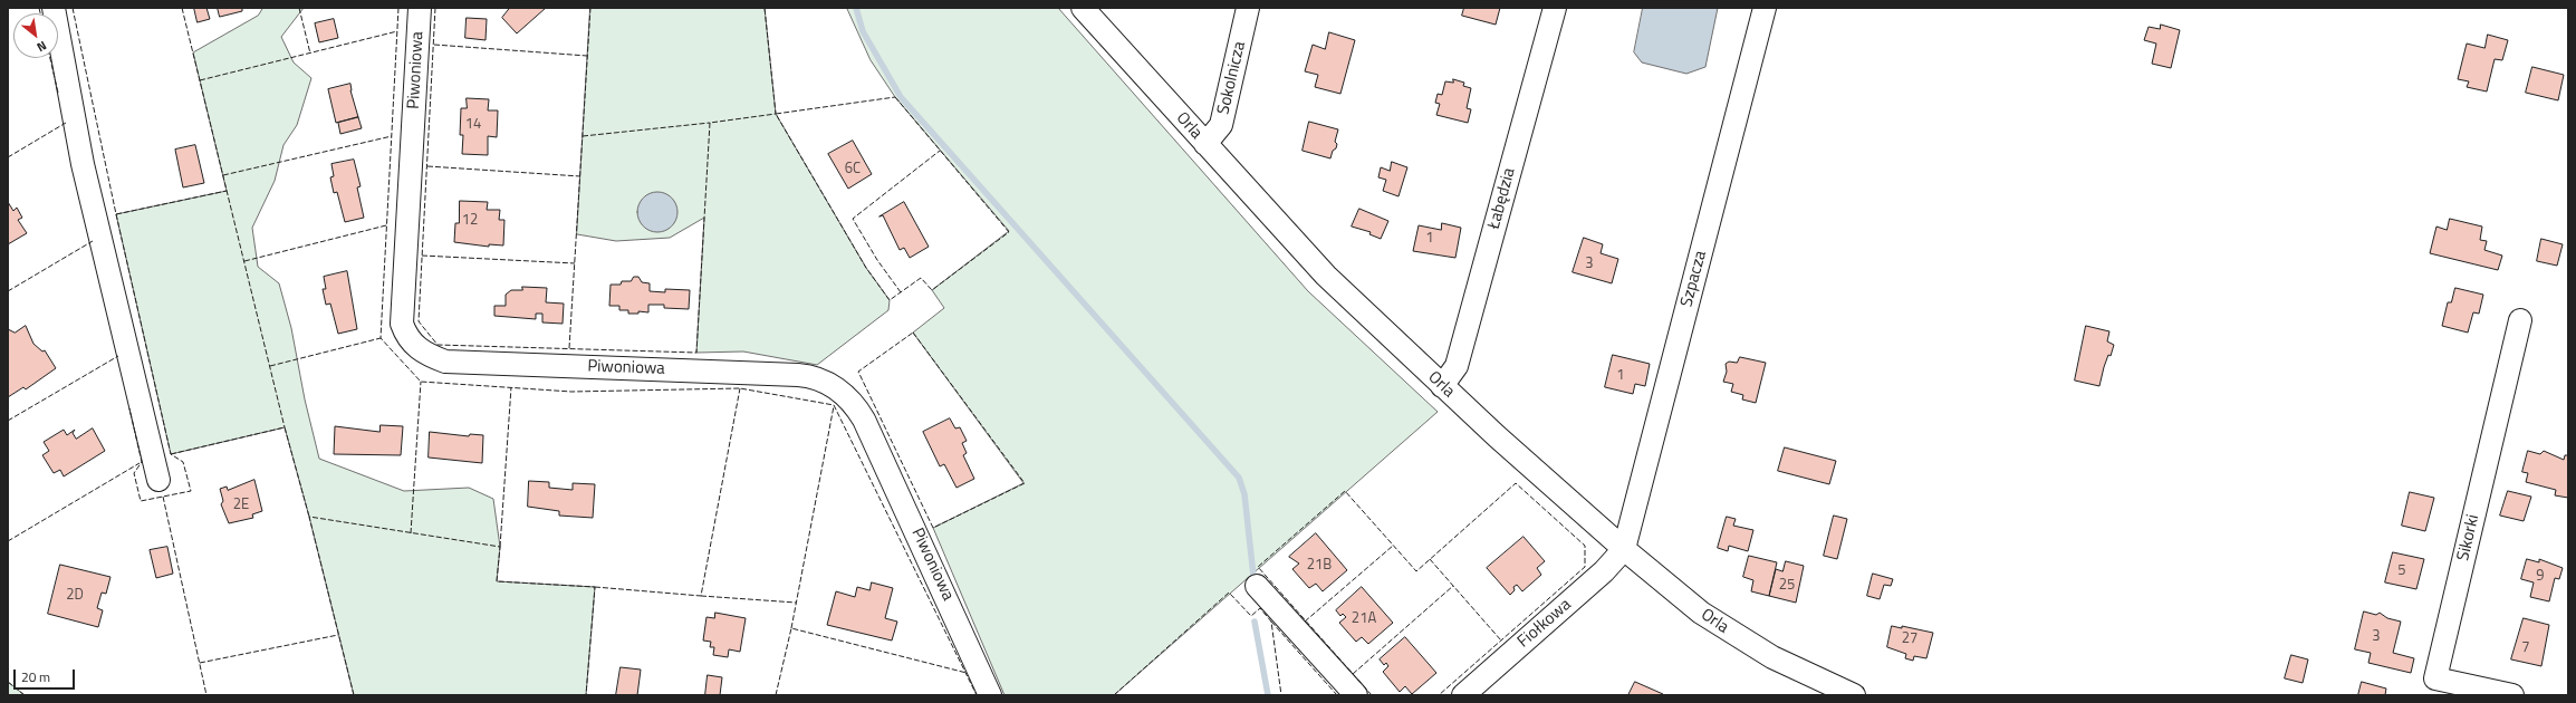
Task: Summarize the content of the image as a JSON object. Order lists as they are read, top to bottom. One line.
{"streets":{"street":["Piwoniowa","Sokolnicza","Orla","Łabędzia","Szpacza","Sikorki","Fiołkowa"]},"crossings":[["Sokolnicza","Orla"],["Orla","Łabędzia"],["Orla","Szpacza"],["Orla","Fiołkowa"],["Szpacza","Fiołkowa"]],"house_numbers":["14","6C","12","1","3","1","2E","21B","5","9","25","2D","21A","3","27","7"],"scale_bar":"20 m","north":"bottom right"}
